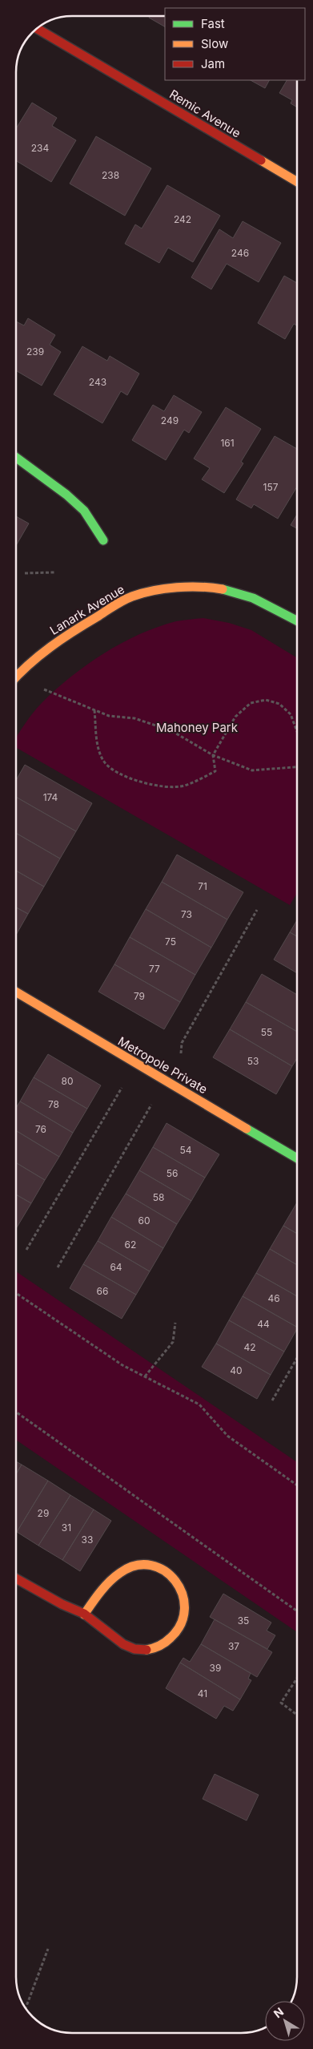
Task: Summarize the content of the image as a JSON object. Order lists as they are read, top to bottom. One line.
{"streets":{"street":["Remic Avenue","Lanark Avenue","Metropole Private"]},"parks":["Mahoney Park"],"house_numbers":["234","238","242","246","239","243","249","161","157","174","71","73","75","77","79","55","53","80","78","76","54","56","58","60","62","64","66","46","44","42","40","29","31","33","35","37","39","41"],"legend":["Fast","Slow","Jam"],"north":"top left"}
